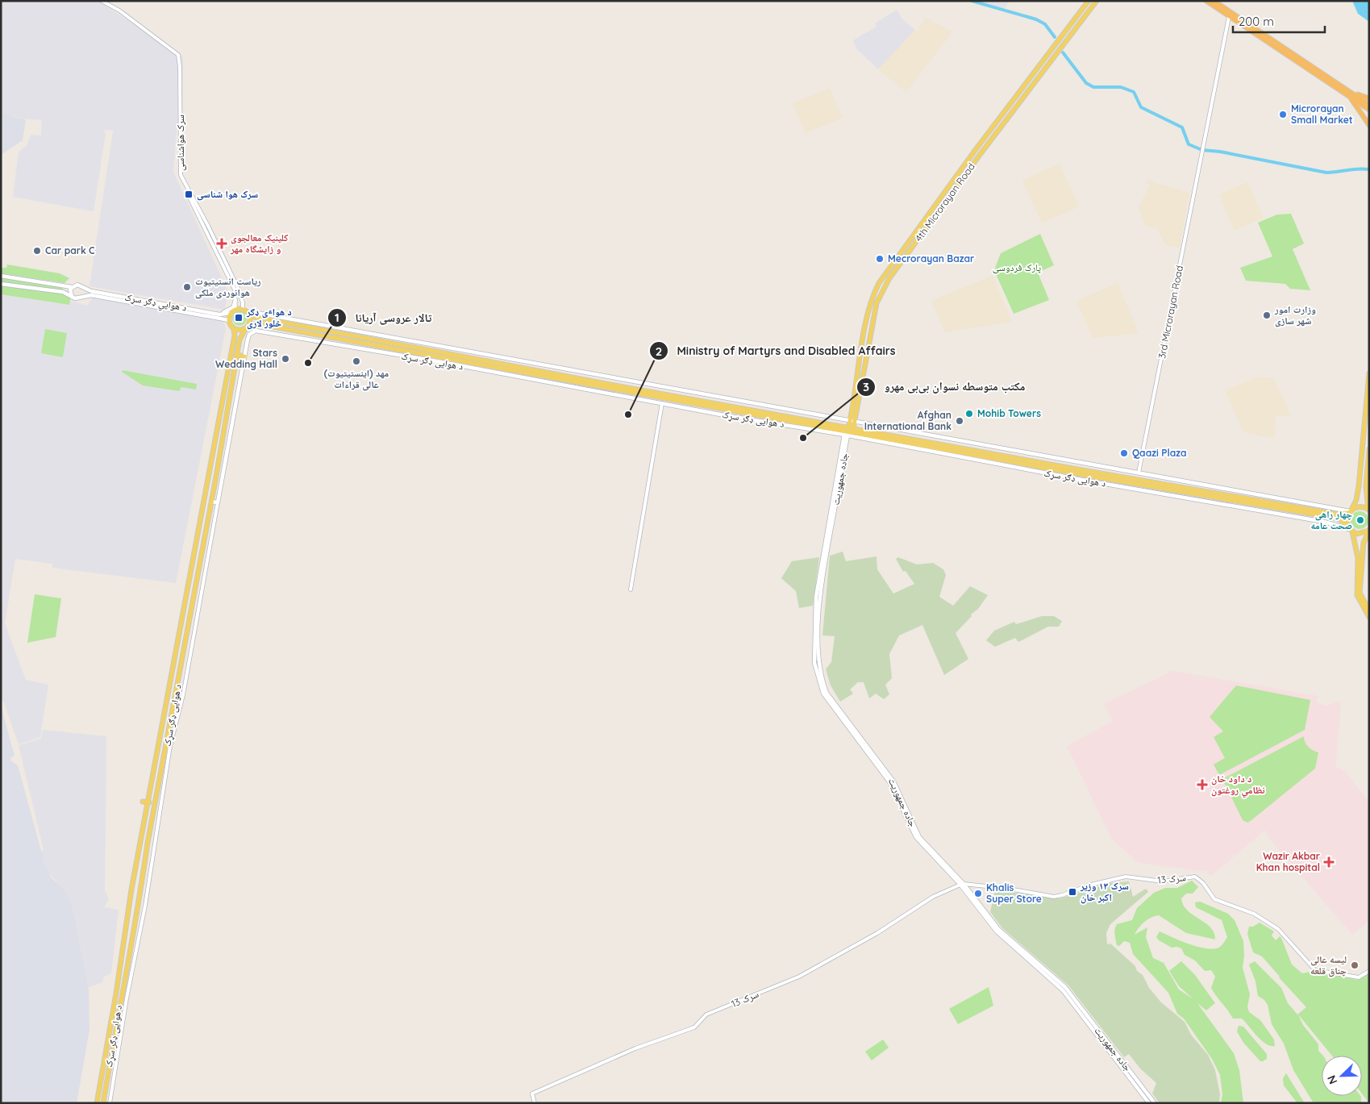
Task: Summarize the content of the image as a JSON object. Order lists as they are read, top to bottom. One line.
{"streets":{"main road":["4th Microrayan Road","د هوايي ډګر سړک","د هوایی ډګر سړک","جاده جمهوریت"],"street":["سرک هواشناسی","3rd Microrayan Road","سرک 13"]},"crossings":[["سرک هواشناسی","د هوايي ډګر سړک"],["سرک هواشناسی","د هوایی ډګر سړک"],["4th Microrayan Road","د هوایی ډګر سړک"],["4th Microrayan Road","جاده جمهوریت"],["د هوايي ډګر سړک","د هوایی ډګر سړک"],["3rd Microrayan Road","د هوایی ډګر سړک"],["د هوایی ډګر سړک","جاده جمهوریت"],["جاده جمهوریت","سرک 13"]],"parks":["پارک فردوسی"],"places":{"other":["Microrayan Small Market","Car park C","Mecrorayan Bazar","ریاست انستیتیوت هوانوردی ملکی","وزارت امور شهر سازی","Stars Wedding Hall","مهد (اینستیتیوت) عالی قراءات","تالار عروسی آریانا","Mohib Towers","Ministry of Martyrs and Disabled Affairs","Afghan International Bank","مکتب متوسطه نسوان بی‌بی مهرو","Qaazi Plaza","چهار راهی صحت عامه","Khalis Super Store","لیسه عالی چناق قلعه"],"transit":["سرک هوا شناسی","د هواٸ ډګر څلور لارى","سرک ۱۳ وزیر اکبر خان"],"health":["کلینیک معالجوی و زایشگاه مهر","د داود خان نظامي روغتون","Wazir Akbar Khan hospital"]},"scale_bar":"200 m","north":"bottom left"}
